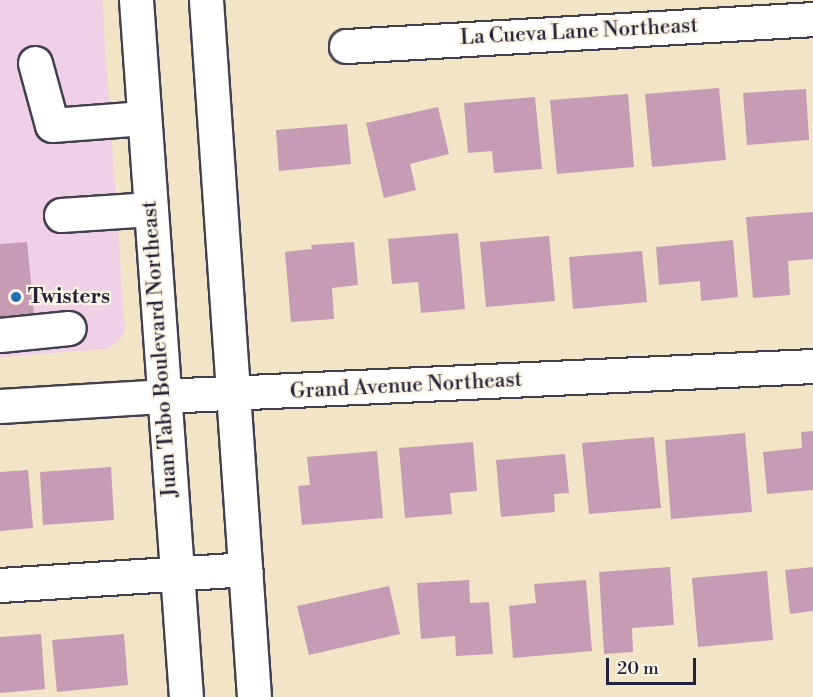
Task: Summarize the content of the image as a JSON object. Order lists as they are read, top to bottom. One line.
{"streets":{"street":["La Cueva Lane Northeast","Juan Tabo Boulevard Northeast","Grand Avenue Northeast"]},"crossings":[["Juan Tabo Boulevard Northeast","Grand Avenue Northeast"]],"places":["Twisters"],"scale_bar":"20 m"}
